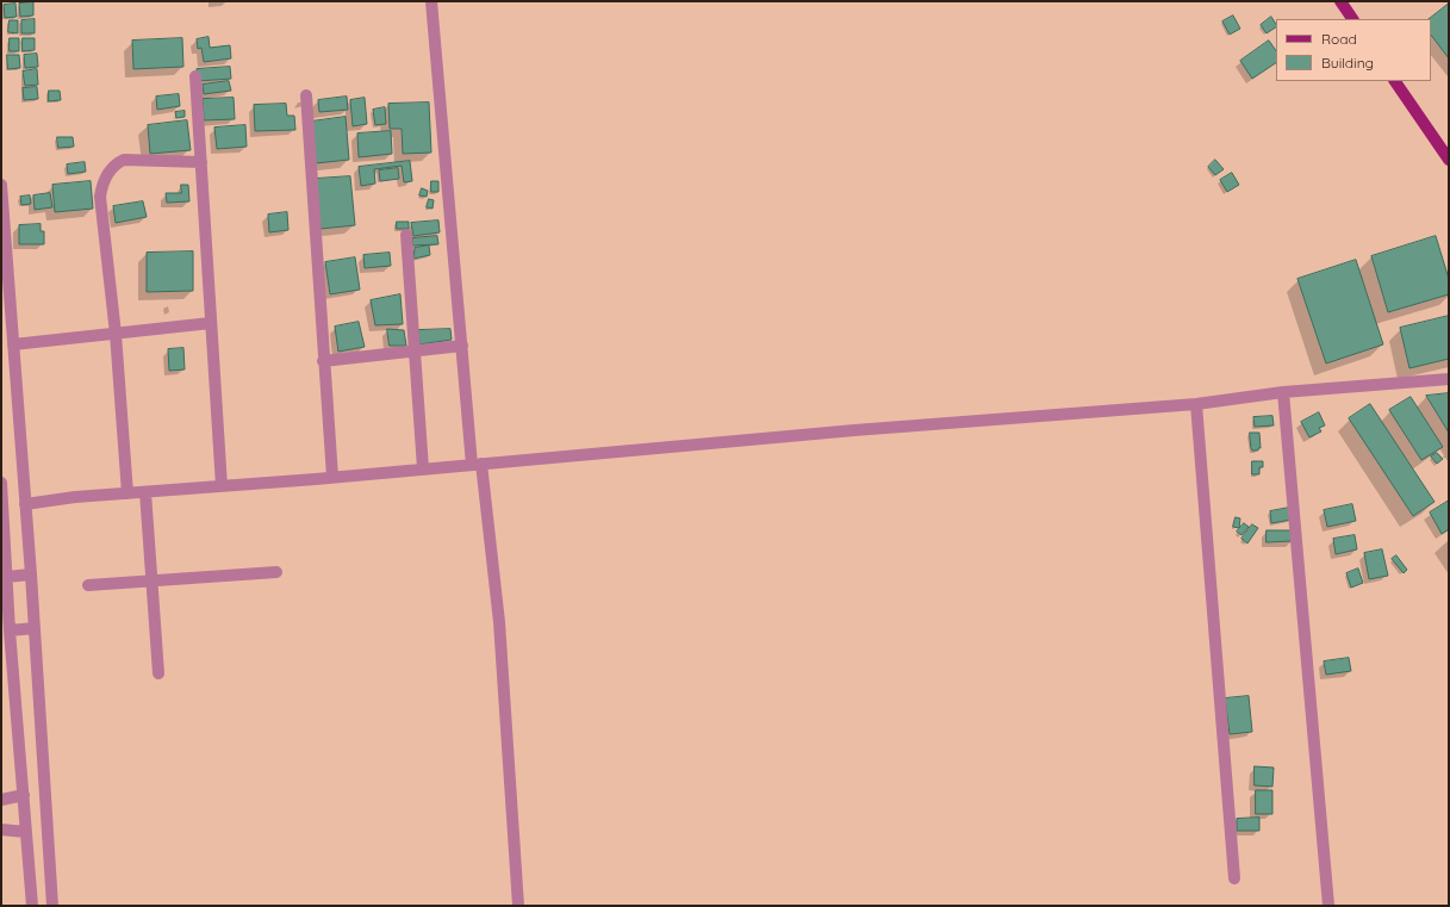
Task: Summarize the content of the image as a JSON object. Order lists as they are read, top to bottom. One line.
{"legend":["Road","Building"]}
